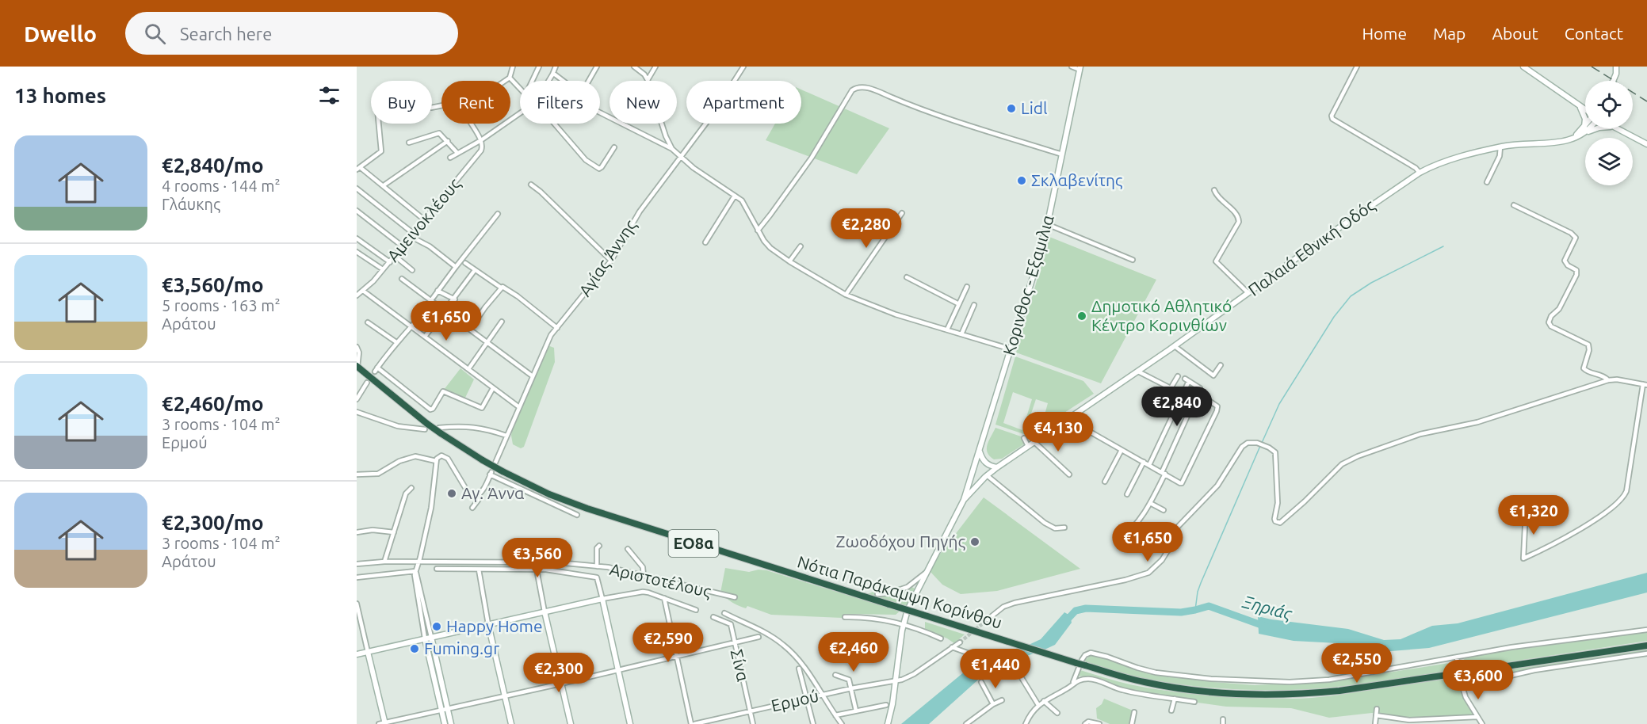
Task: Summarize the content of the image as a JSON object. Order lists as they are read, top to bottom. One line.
{"streets":{"highway":["ΕΟ8α","Νότια Παράκαμψη Κορίνθου"],"street":["Αμεινοκλέους","Παλαιά Εθνική Οδός","Αγίας Άννης","Κορινθος - Εξαμιλια","Αριστοτέλους","Σίνα","Ερμού"]},"crossings":[["Παλαιά Εθνική Οδός","Κορινθος - Εξαμιλια"],["Σίνα","Ερμού"]],"water":["Ξηριάς"],"places":["Lidl","Σκλαβενίτης","Δημοτικό Αθλητικό Κέντρο Κορινθίων","Αγ. Άννα","Ζωοδόχου Πηγής","Happy Home","Fuming.gr"],"page":{"header":"Dwello","search":"Search here","nav":["Home","Map","About","Contact"],"heading":"13 homes","chip":["Buy","Rent","Filters","New","Apartment"],"list":[{"name":"€2,840/mo","note":"4 rooms · 144 m² · Γλάυκης"},{"name":"€3,560/mo","note":"5 rooms · 163 m² · Αράτου"},{"name":"€2,460/mo","note":"3 rooms · 104 m² · Ερμού"},{"name":"€2,300/mo","note":"3 rooms · 104 m² · Αράτου"}],"price":["€2,280","€1,650","€2,840","€4,130","€1,320","€1,650","€3,560","€2,590","€2,460","€2,550","€1,440","€2,300","€3,600"]}}
